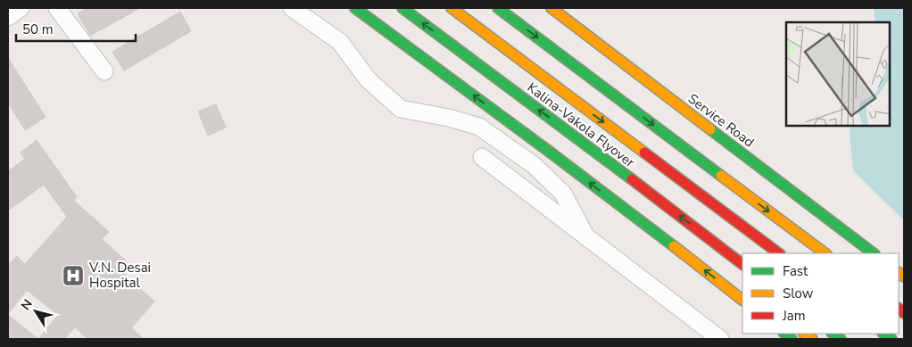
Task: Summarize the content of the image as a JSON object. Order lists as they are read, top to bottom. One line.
{"streets":{"main road":["Service Road","Kalina-Vakola Flyover"]},"places":{"hospital":["V.N. Desai Hospital"]},"legend":["Fast","Slow","Jam"],"scale_bar":"50 m","north":"top left"}
